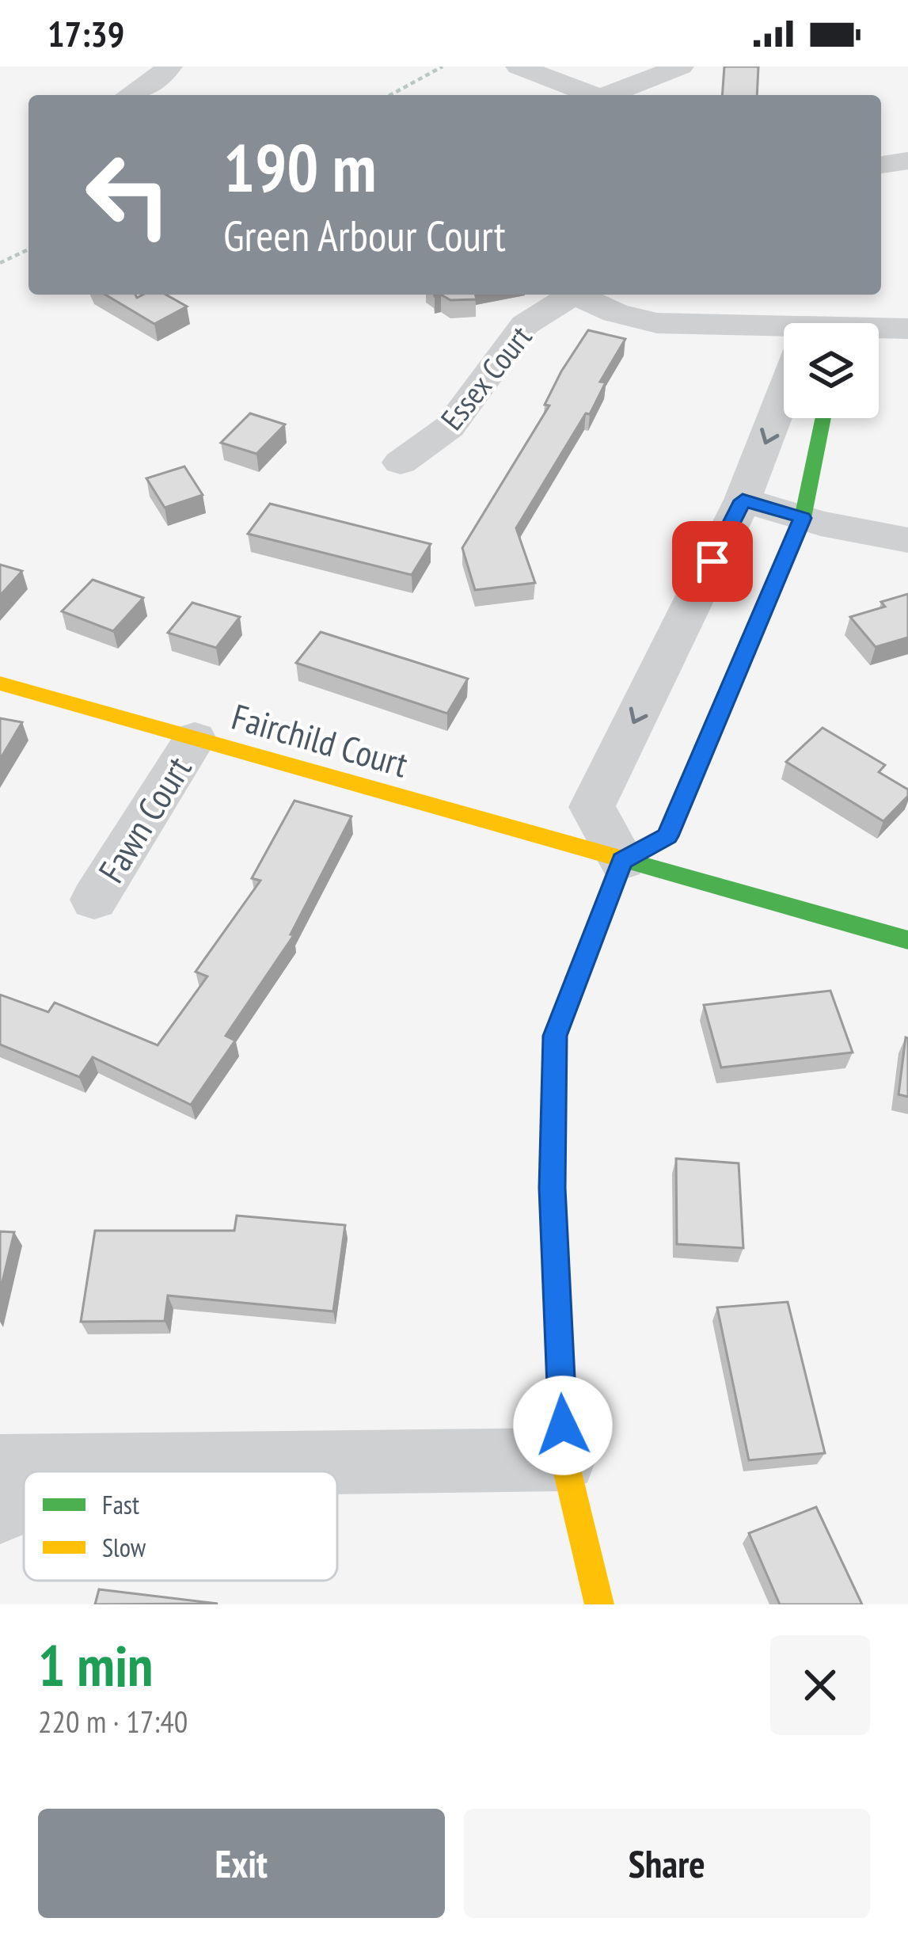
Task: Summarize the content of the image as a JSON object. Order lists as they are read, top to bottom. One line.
{"streets":{"street":["Essex Court","Fairchild Court","Fawn Court"]},"crossings":[["Fairchild Court","Fawn Court"]],"legend":["Fast","Slow"],"page":{"status":"17:39","turn":["190 m","Green Arbour Court"],"heading":["1 min","220 m · 17:40"],"buttons":["Exit","Share"]}}
